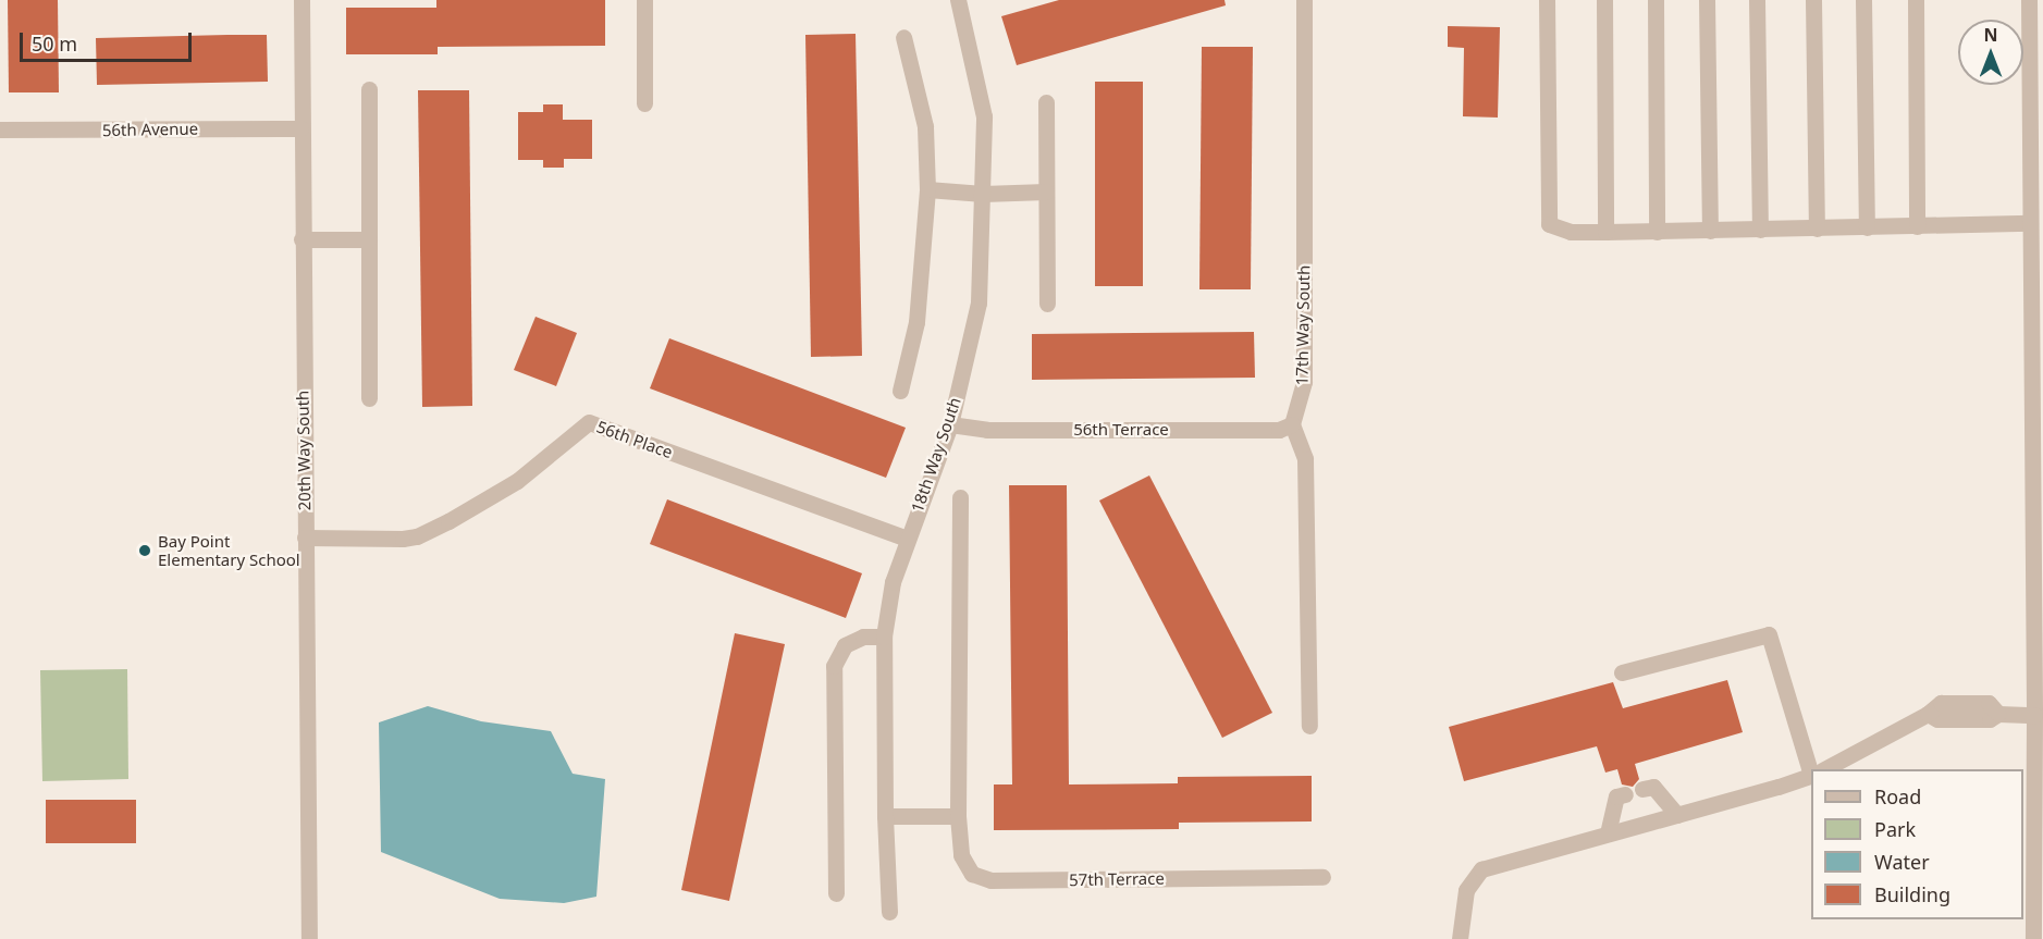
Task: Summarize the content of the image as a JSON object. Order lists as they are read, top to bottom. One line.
{"streets":{"street":["56th Avenue","17th Way South","56th Terrace","56th Place","20th Way South","18th Way South","57th Terrace"]},"crossings":[["56th Avenue","20th Way South"],["17th Way South","56th Terrace"],["56th Terrace","18th Way South"],["56th Place","20th Way South"],["56th Place","18th Way South"]],"places":["Bay Point Elementary School"],"legend":["Road","Park","Water","Building"],"scale_bar":"50 m","north":"top"}
